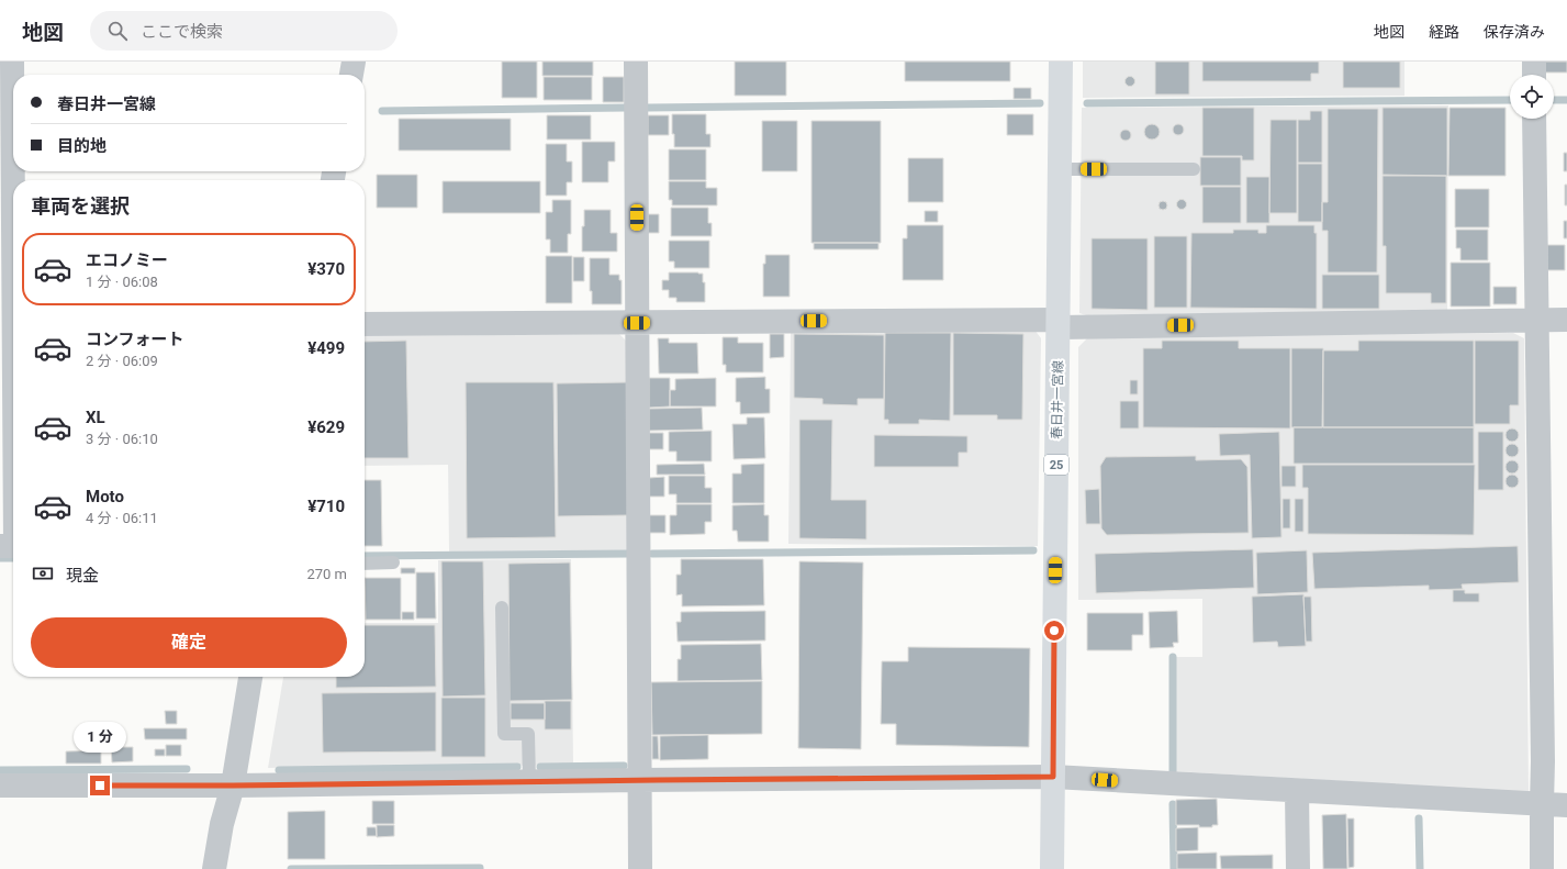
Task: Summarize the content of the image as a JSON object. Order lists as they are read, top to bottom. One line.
{"streets":{"main road":["春日井一宮線","25"]},"page":{"header":"地図","search":"ここで検索","nav":["地図","経路","保存済み"],"banner":["春日井一宮線","目的地"],"heading":"車両を選択","list":[{"name":"エコノミー","note":"1 分 · 06:08","value":"¥370"},{"name":"コンフォート","note":"2 分 · 06:09","value":"¥499"},{"name":"XL","note":"3 分 · 06:10","value":"¥629"},{"name":"Moto","note":"4 分 · 06:11","value":"¥710"}],"pay":["現金","270 m"],"buttons":"確定","bubble":"1 分"}}
